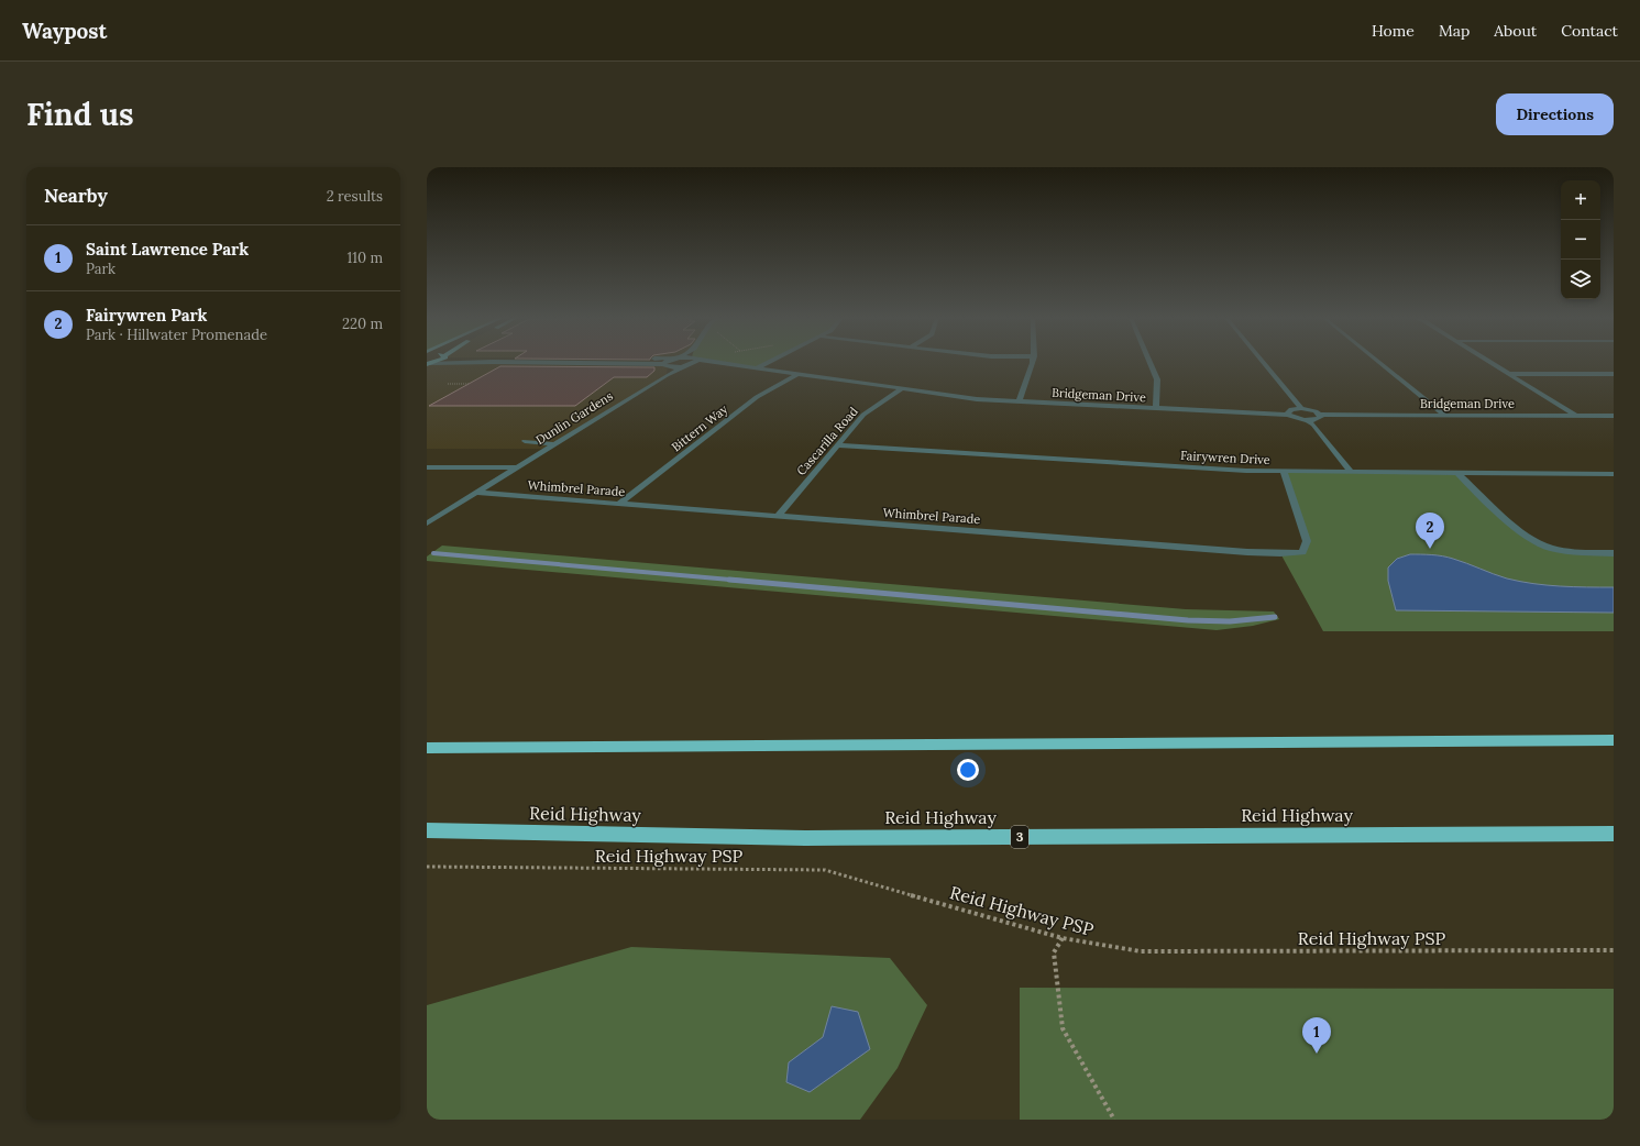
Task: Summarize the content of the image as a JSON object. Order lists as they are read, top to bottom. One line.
{"streets":{"highway":["Reid Highway","3"],"street":["Bridgeman Drive","Dunlin Gardens","Bittern Way","Cascarilla Road","Fairywren Drive","Whimbrel Parade"],"path":["Reid Highway PSP"]},"crossings":[["Bridgeman Drive","Dunlin Gardens"],["Bridgeman Drive","Bittern Way"],["Bridgeman Drive","Cascarilla Road"],["Dunlin Gardens","Whimbrel Parade"],["Bittern Way","Whimbrel Parade"],["Cascarilla Road","Fairywren Drive"],["Cascarilla Road","Whimbrel Parade"],["Fairywren Drive","Whimbrel Parade"]],"page":{"header":"Waypost","nav":["Home","Map","About","Contact"],"buttons":"Directions","title":"Find us","heading":["Nearby","2 results"],"map_buttons":["+","−"],"list":[{"mark":"1","name":"Saint Lawrence Park","note":"Park","value":"110 m"},{"mark":"2","name":"Fairywren Park","note":"Park · Hillwater Promenade","value":"220 m"}],"pins":["2","1"]}}
